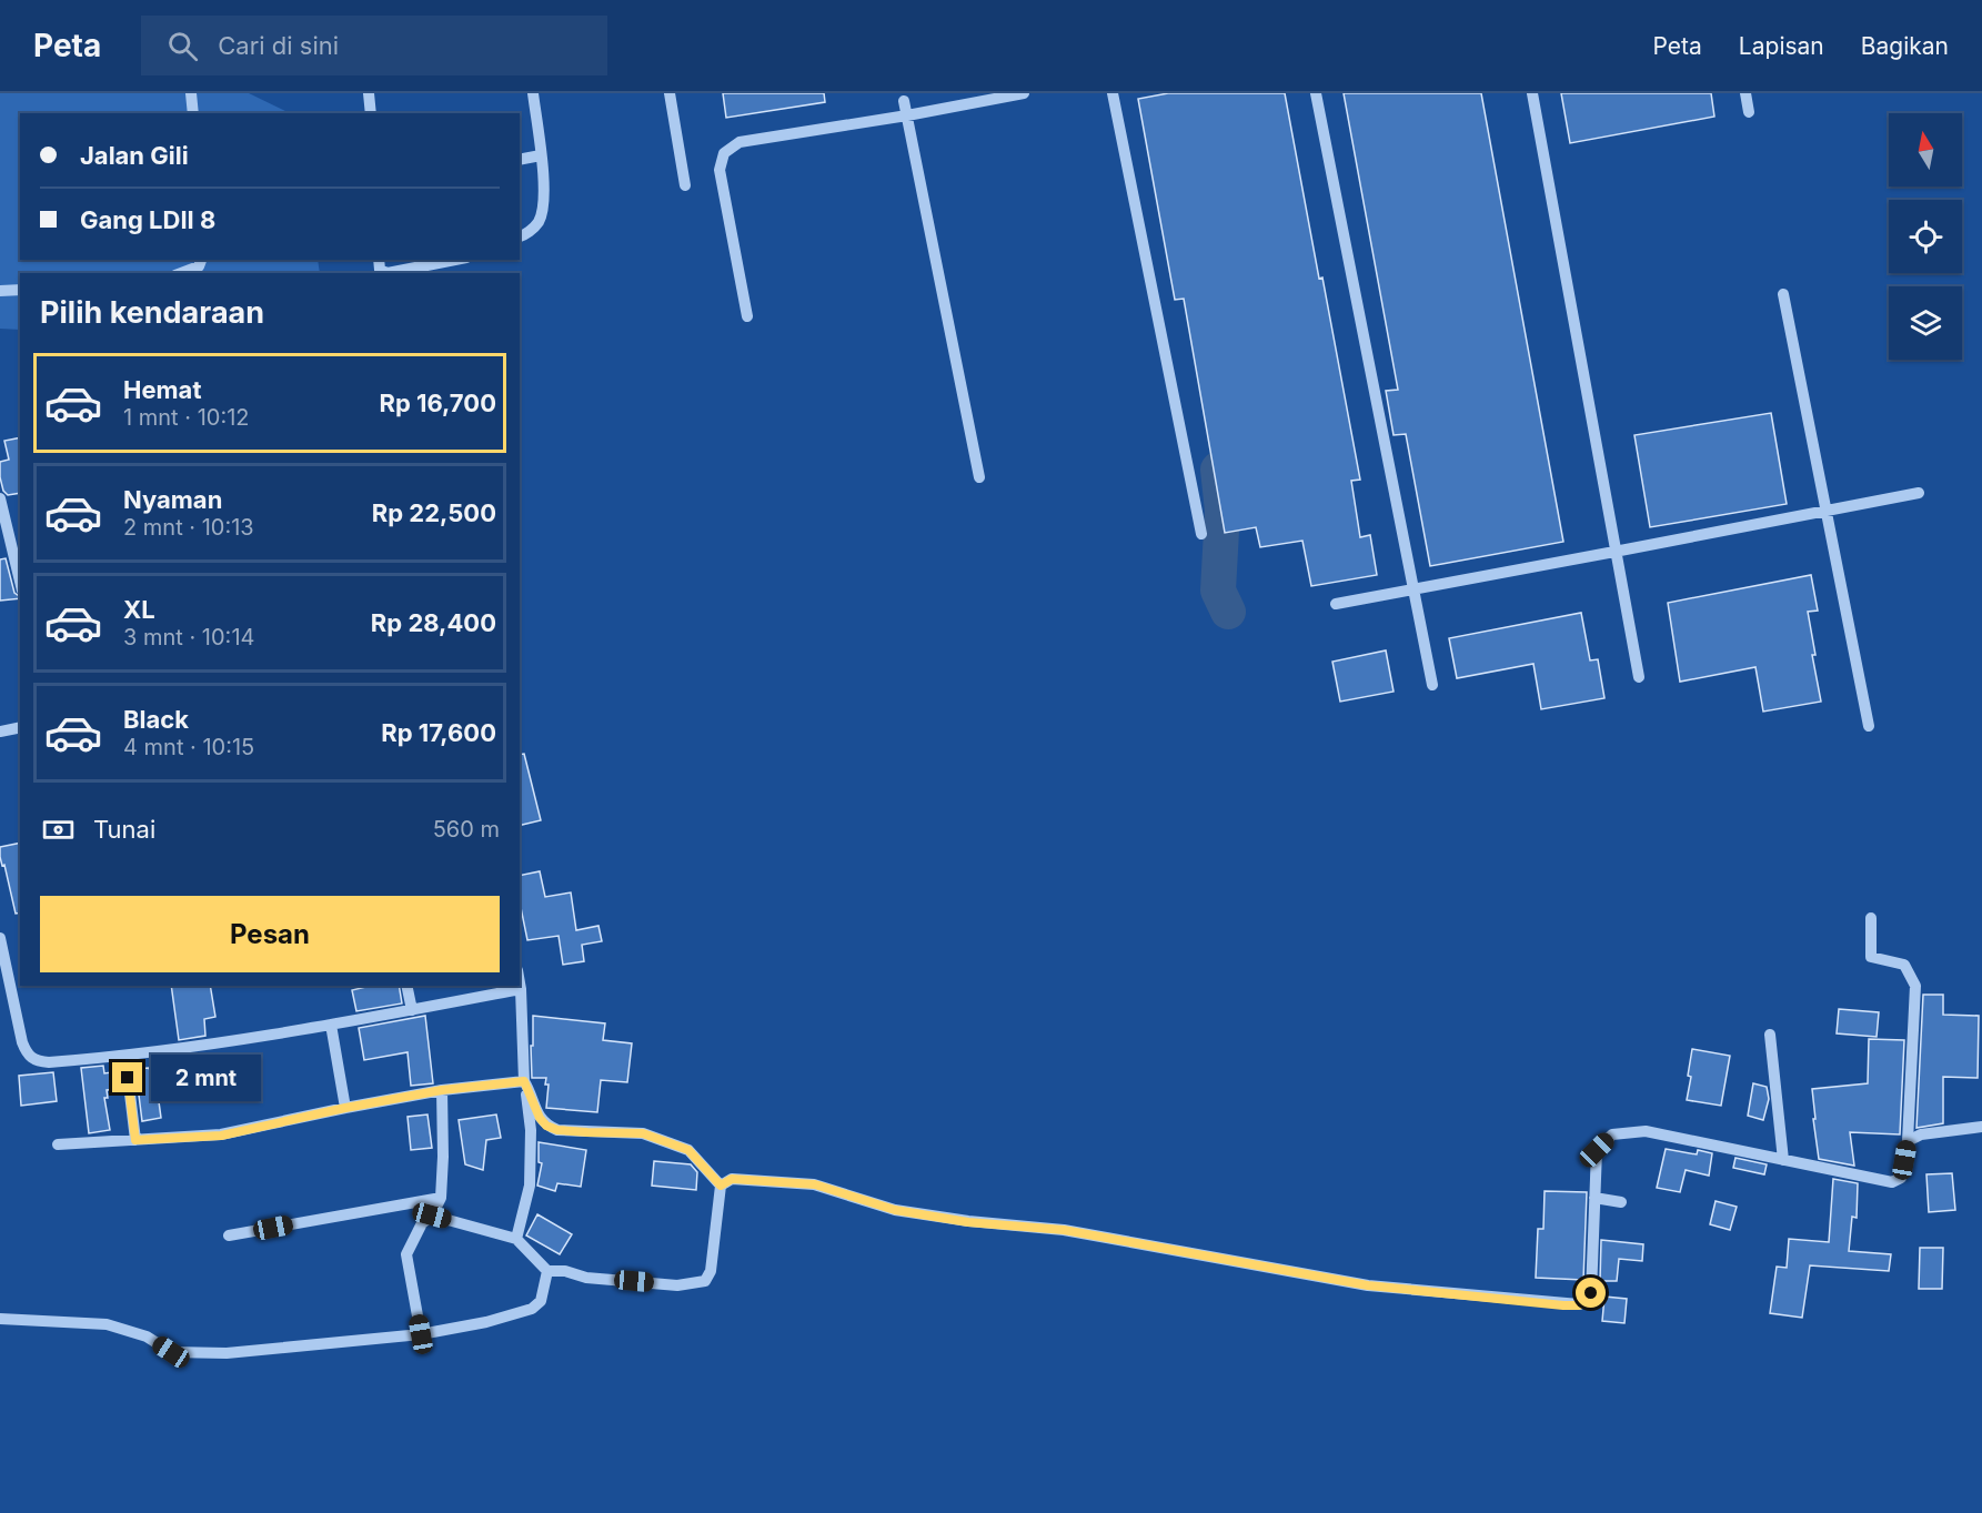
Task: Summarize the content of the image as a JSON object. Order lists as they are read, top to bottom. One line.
{"north":"top","page":{"header":"Peta","search":"Cari di sini","nav":["Peta","Lapisan","Bagikan"],"banner":["Jalan Gili","Gang LDII 8"],"heading":"Pilih kendaraan","list":[{"name":"Hemat","note":"1 mnt · 10:12","value":"Rp 16,700"},{"name":"Nyaman","note":"2 mnt · 10:13","value":"Rp 22,500"},{"name":"XL","note":"3 mnt · 10:14","value":"Rp 28,400"},{"name":"Black","note":"4 mnt · 10:15","value":"Rp 17,600"}],"pay":["Tunai","560 m"],"buttons":"Pesan","bubble":"2 mnt"}}
